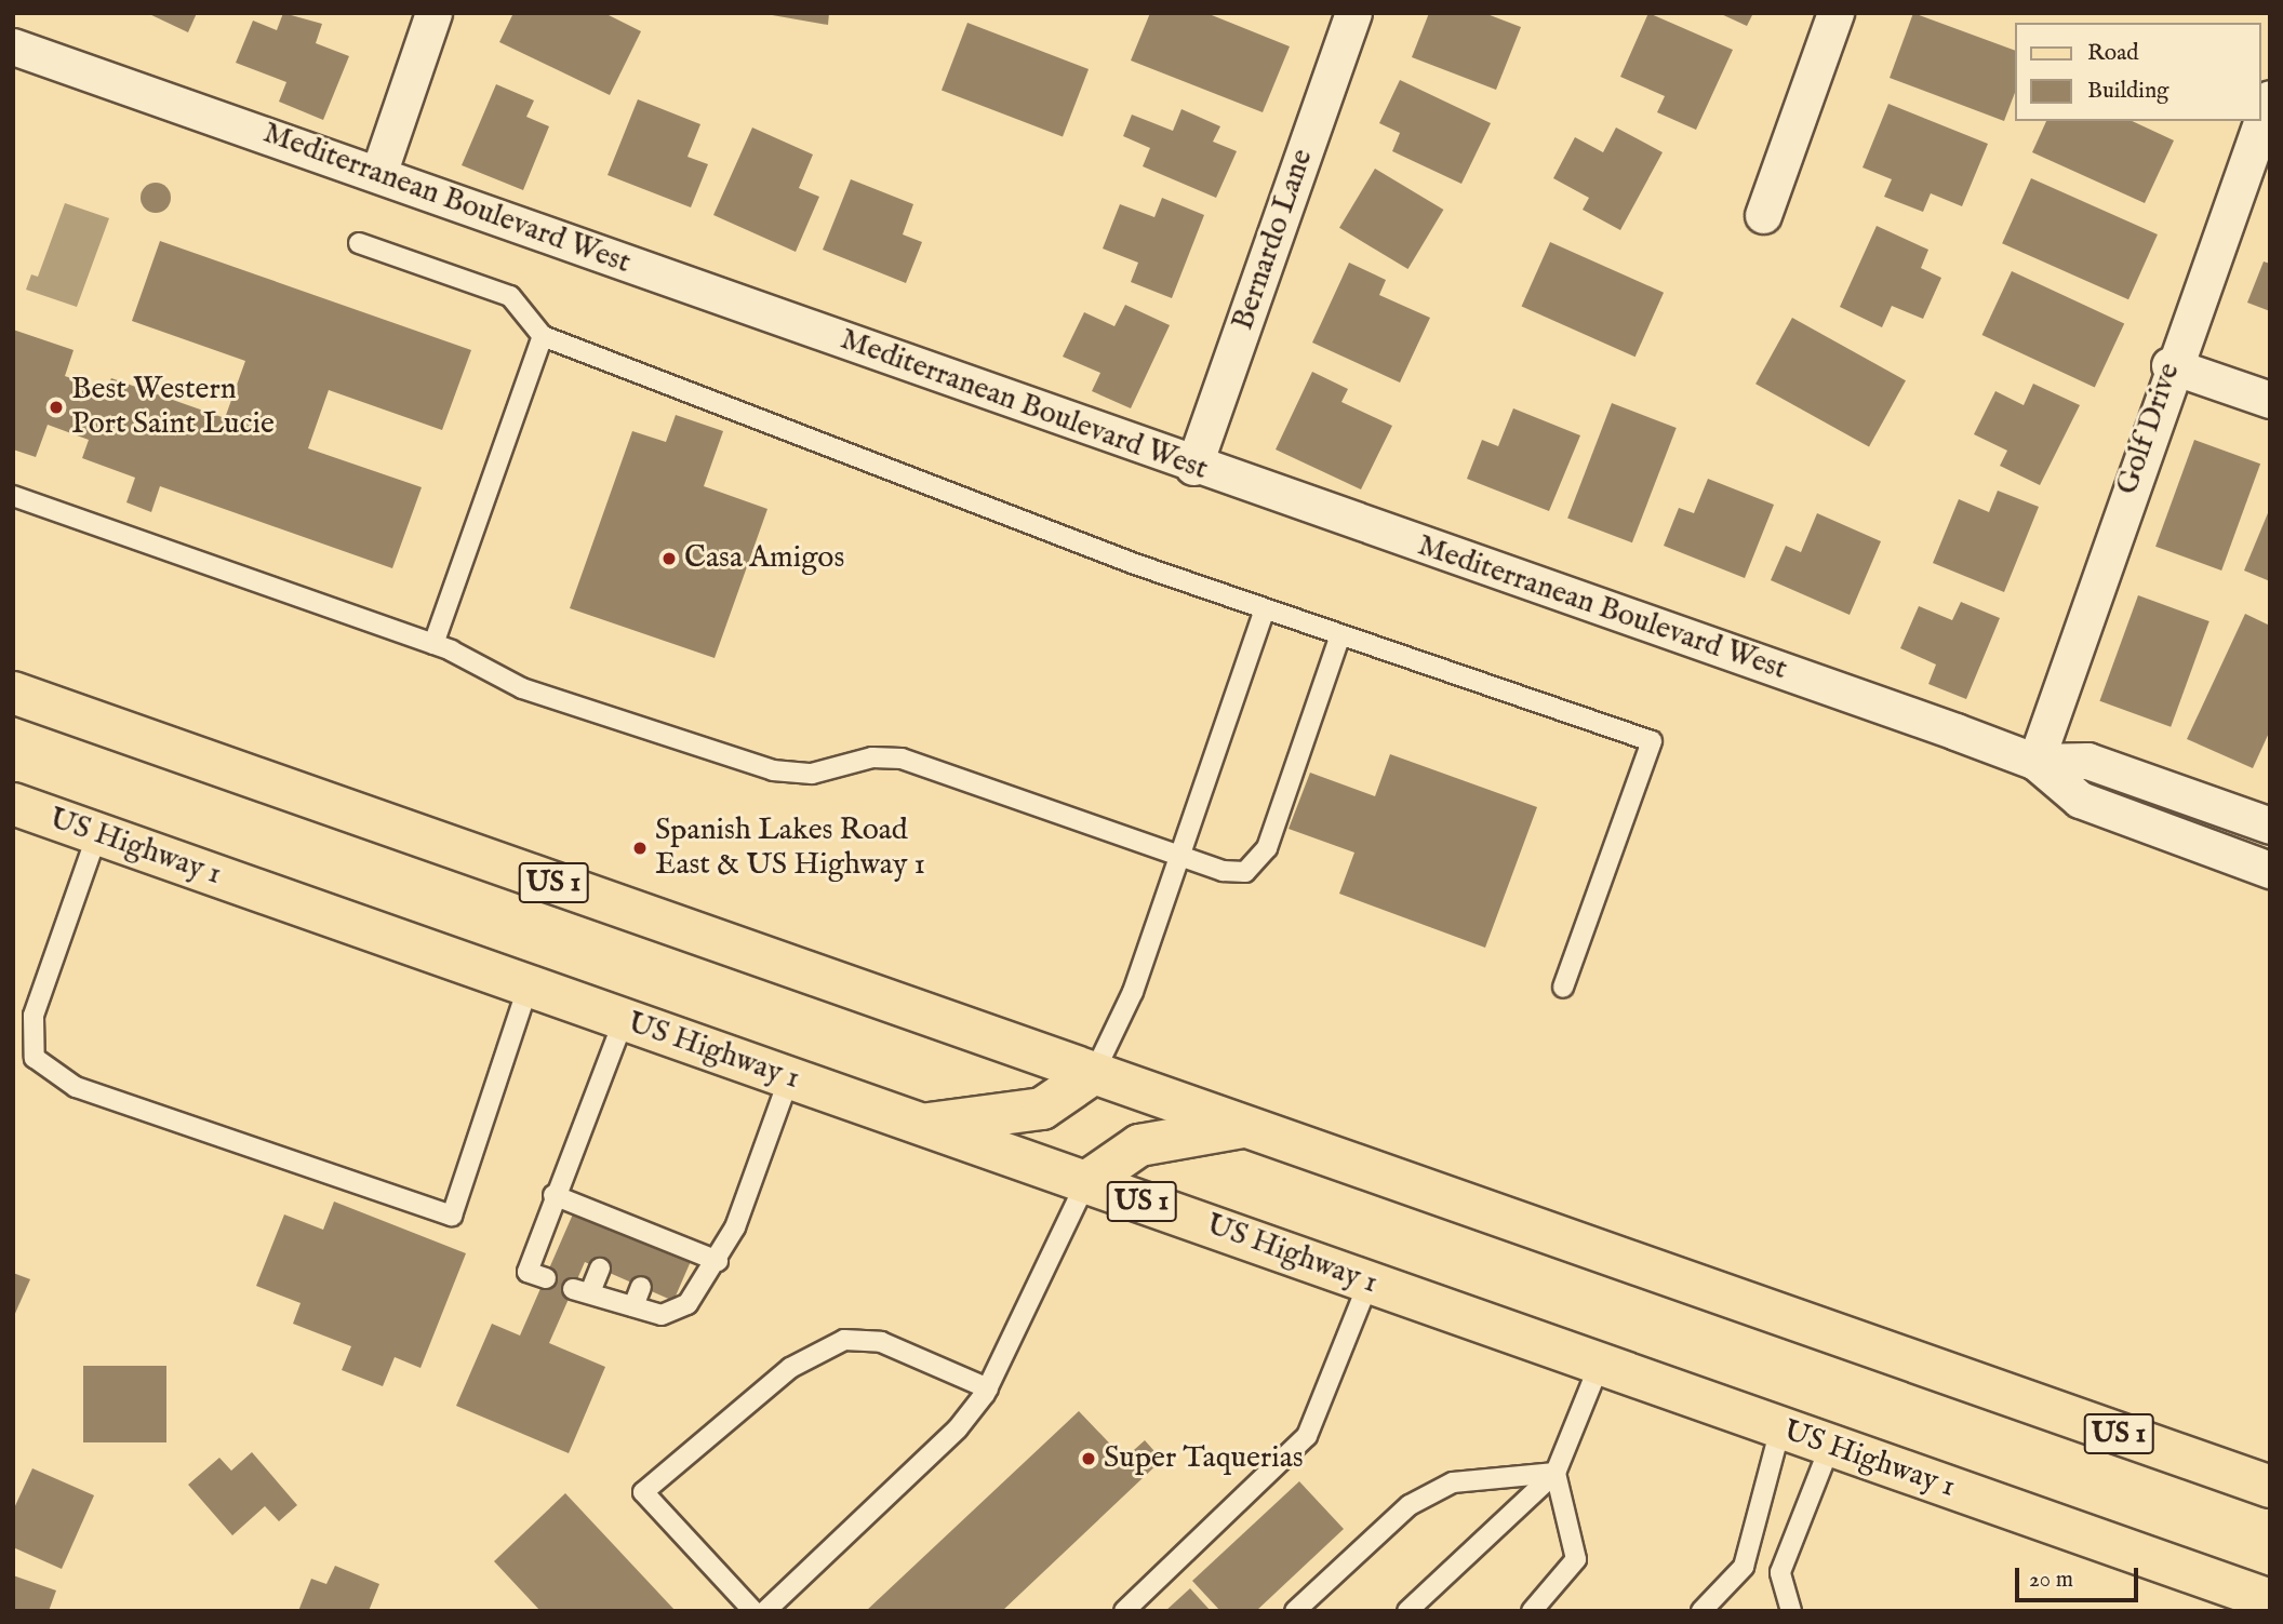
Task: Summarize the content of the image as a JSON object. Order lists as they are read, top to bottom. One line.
{"streets":{"main road":["US Highway 1","US 1"],"street":["Mediterranean Boulevard West","Bernardo Lane","Golf Drive"]},"crossings":[["Mediterranean Boulevard West","Bernardo Lane"],["Mediterranean Boulevard West","Golf Drive"]],"places":["Best Western Port Saint Lucie","Casa Amigos","Spanish Lakes Road East & US Highway 1","Super Taquerias"],"legend":["Road","Building"],"scale_bar":"20 m"}
